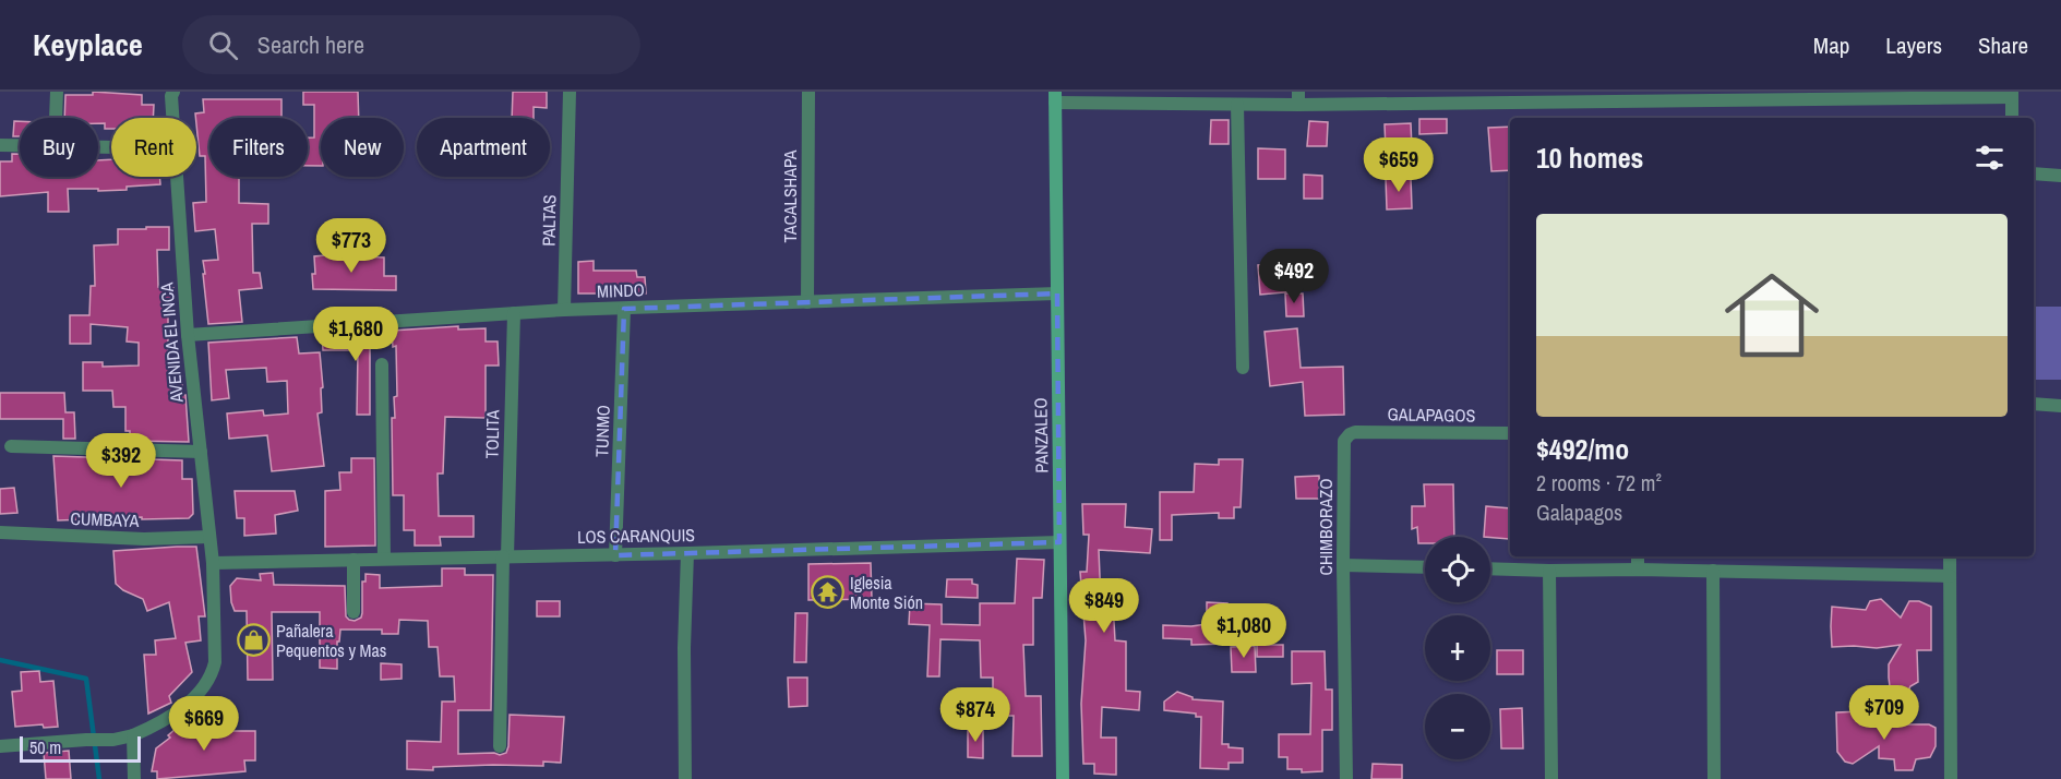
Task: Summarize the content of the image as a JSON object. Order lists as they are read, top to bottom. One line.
{"streets":{"street":["TACALSHAPA","PALTAS","MINDO","AVENIDA EL INCA","GALAPAGOS","TUNMO","TOLITA","PANZALEO","CUMBAYA","CHIMBORAZO","LOS CARANQUIS"]},"crossings":[["TACALSHAPA","MINDO"],["PALTAS","MINDO"],["MINDO","AVENIDA EL INCA"],["MINDO","TUNMO"],["MINDO","TOLITA"],["MINDO","PANZALEO"],["AVENIDA EL INCA","CUMBAYA"],["AVENIDA EL INCA","LOS CARANQUIS"],["GALAPAGOS","CHIMBORAZO"],["TUNMO","LOS CARANQUIS"],["TOLITA","LOS CARANQUIS"],["PANZALEO","LOS CARANQUIS"]],"places":{"temple":["Iglesia Monte Sión"],"shop":["Pañalera Pequentos y Mas"]},"scale_bar":"50 m","page":{"header":"Keyplace","search":"Search here","nav":["Map","Layers","Share"],"chip":["Buy","Rent","Filters","New","Apartment"],"heading":"10 homes","price":["$659","$773","$492","$1,680","$392","$849","$1,080","$709","$874","$669"],"list":[{"name":"$492/mo","note":"2 rooms · 72 m² · Galapagos"}],"map_buttons":["+","−"],"scale":"50 m"}}
